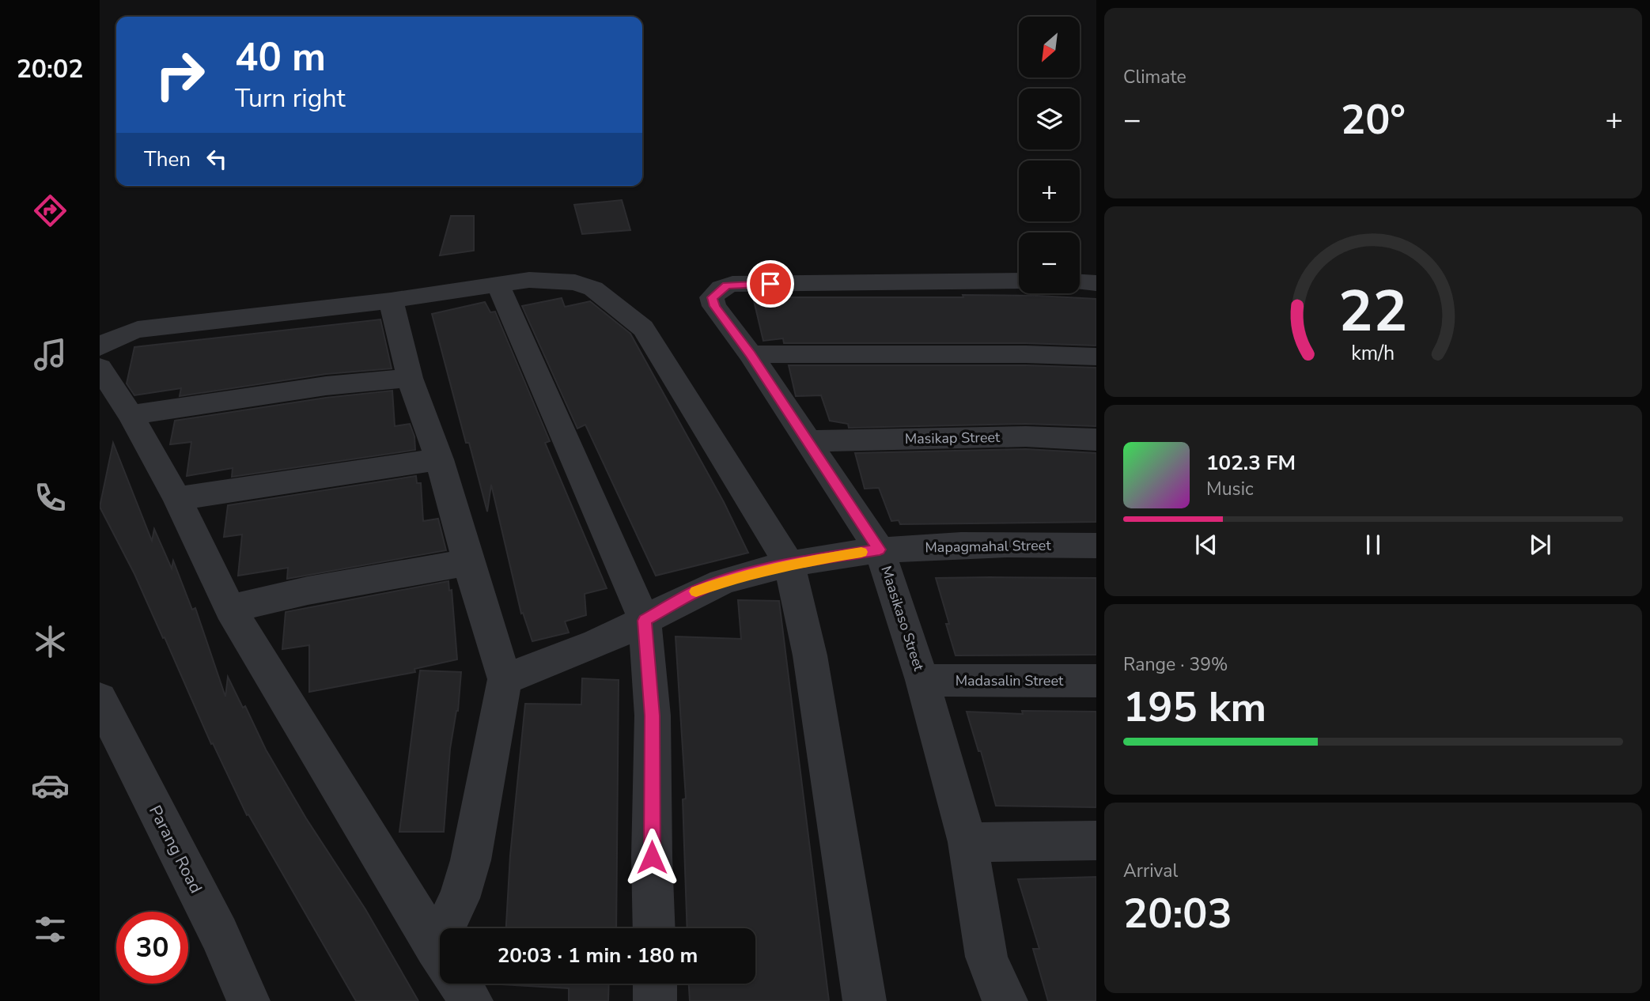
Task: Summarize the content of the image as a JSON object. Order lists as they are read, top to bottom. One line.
{"streets":{"street":["Masikap Street","Mapagmahal Street","Maasikaso Street","Madasalin Street","Parang Road"]},"crossings":[["Masikap Street","Maasikaso Street"],["Mapagmahal Street","Maasikaso Street"],["Maasikaso Street","Madasalin Street"]],"north":"bottom left","page":{"tabs":"20:02","tile":["Climate",["Range · 39%","195 km"],["Arrival","20:03"]],"map_buttons":["+","−"],"turn":["40 m","Turn right"],"heat":["−","20°","+"],"then":"Then","song":["102.3 FM","Music"],"limit":"30","trip":"20:03 · 1 min · 180 m","gauge":["22","km/h"]}}
